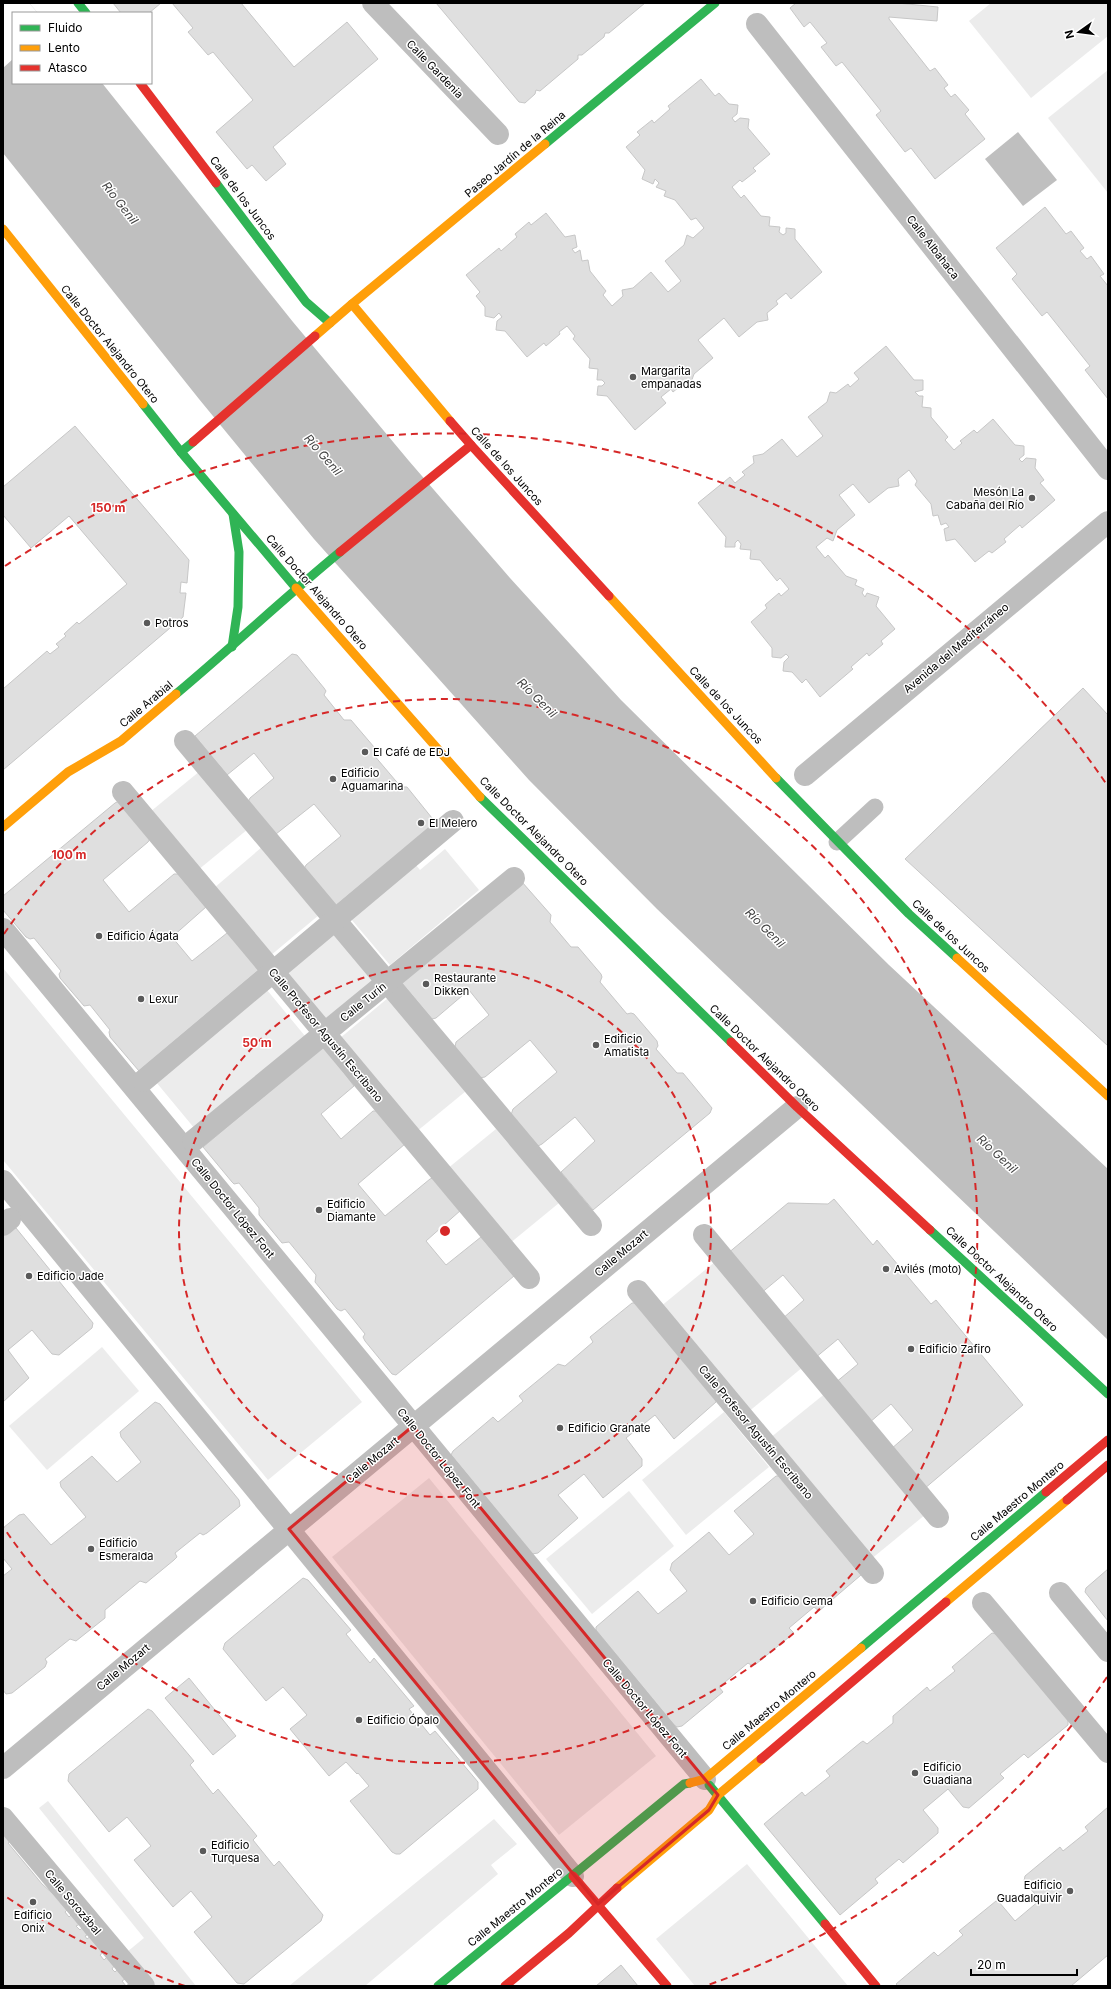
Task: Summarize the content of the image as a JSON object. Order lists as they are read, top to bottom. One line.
{"streets":{"main road":["Paseo Jardín de la Reina","Calle de los Juncos","Calle Doctor Alejandro Otero","Calle Arabial","Calle Doctor López Font","Calle Maestro Montero"],"street":["Calle Gardenia","Calle Albahaca","Avenida del Mediterráneo","Calle Turín","Calle Profesor Agustín Escribano","Calle Mozart","Calle Sorozábal"]},"crossings":[["Paseo Jardín de la Reina","Calle de los Juncos"],["Paseo Jardín de la Reina","Calle Doctor Alejandro Otero"],["Calle de los Juncos","Calle Arabial"],["Calle Doctor Alejandro Otero","Calle Arabial"],["Calle Doctor Alejandro Otero","Calle Mozart"],["Calle Turín","Calle Profesor Agustín Escribano"],["Calle Doctor López Font","Calle Mozart"],["Calle Doctor López Font","Calle Maestro Montero"]],"water":["Río Genil"],"places":["Margarita empanadas","Mesón La Cabaña del Río","Potros","El Café de EDJ","Edificio Aguamarina","El Melero","Edificio Ágata","Restaurante Dikken","Lexur","Edificio Amatista","Edificio Diamante","Avilés (moto)","Edificio Jade","Edificio Zafiro","Edificio Granate","Edificio Esmeralda","Edificio Gema","Edificio Ópalo","Edificio Guadiana","Edificio Turquesa","Edificio Guadalquivir","Edificio Onix"],"legend":["Fluido","Lento","Atasco"],"scale_bar":"20 m","north":"left","rings":["150 m","100 m","50 m"]}
